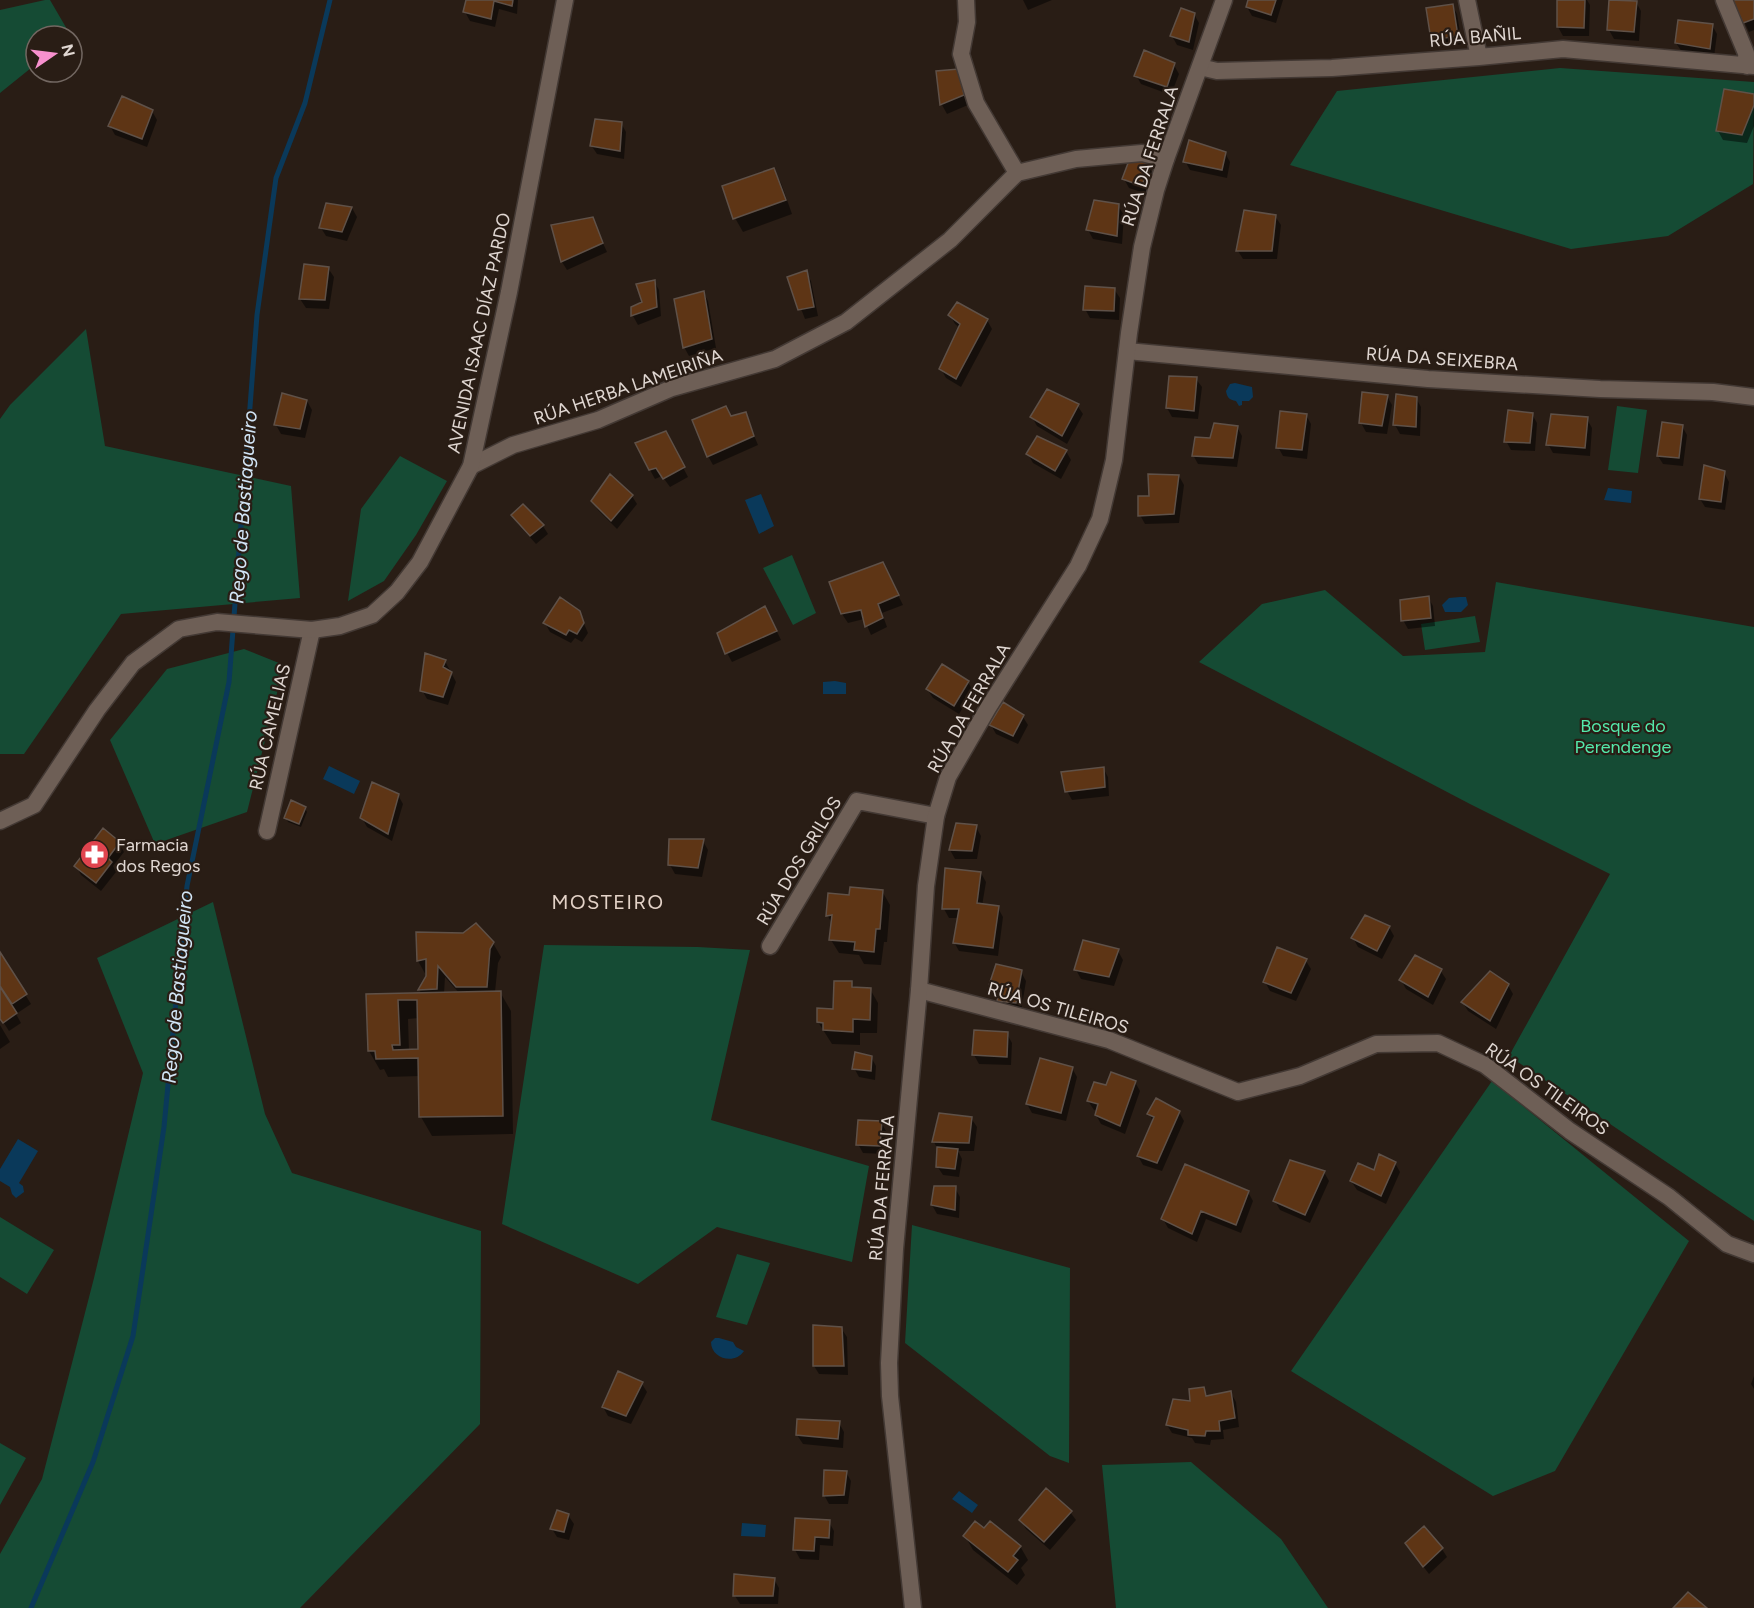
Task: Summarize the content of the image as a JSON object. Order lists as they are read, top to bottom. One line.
{"streets":{"street":["RÚA BAÑIL","RÚA DA FERRALA","AVENIDA ISAAC DÍAZ PARDO","RÚA DA SEIXEBRA","RÚA HERBA LAMEIRIÑA","RÚA CAMELIAS","RÚA DOS GRILOS","RÚA OS TILEIROS"]},"crossings":[["RÚA BAÑIL","RÚA DA FERRALA"],["RÚA DA FERRALA","RÚA DA SEIXEBRA"],["RÚA DA FERRALA","RÚA DOS GRILOS"],["RÚA DA FERRALA","RÚA OS TILEIROS"],["AVENIDA ISAAC DÍAZ PARDO","RÚA HERBA LAMEIRIÑA"],["AVENIDA ISAAC DÍAZ PARDO","RÚA CAMELIAS"]],"districts":["MOSTEIRO"],"water":["Rego de Bastiagueiro"],"parks":["Bosque do Perendenge"],"places":{"pharmacy":["Farmacia dos Regos"]},"north":"right"}
